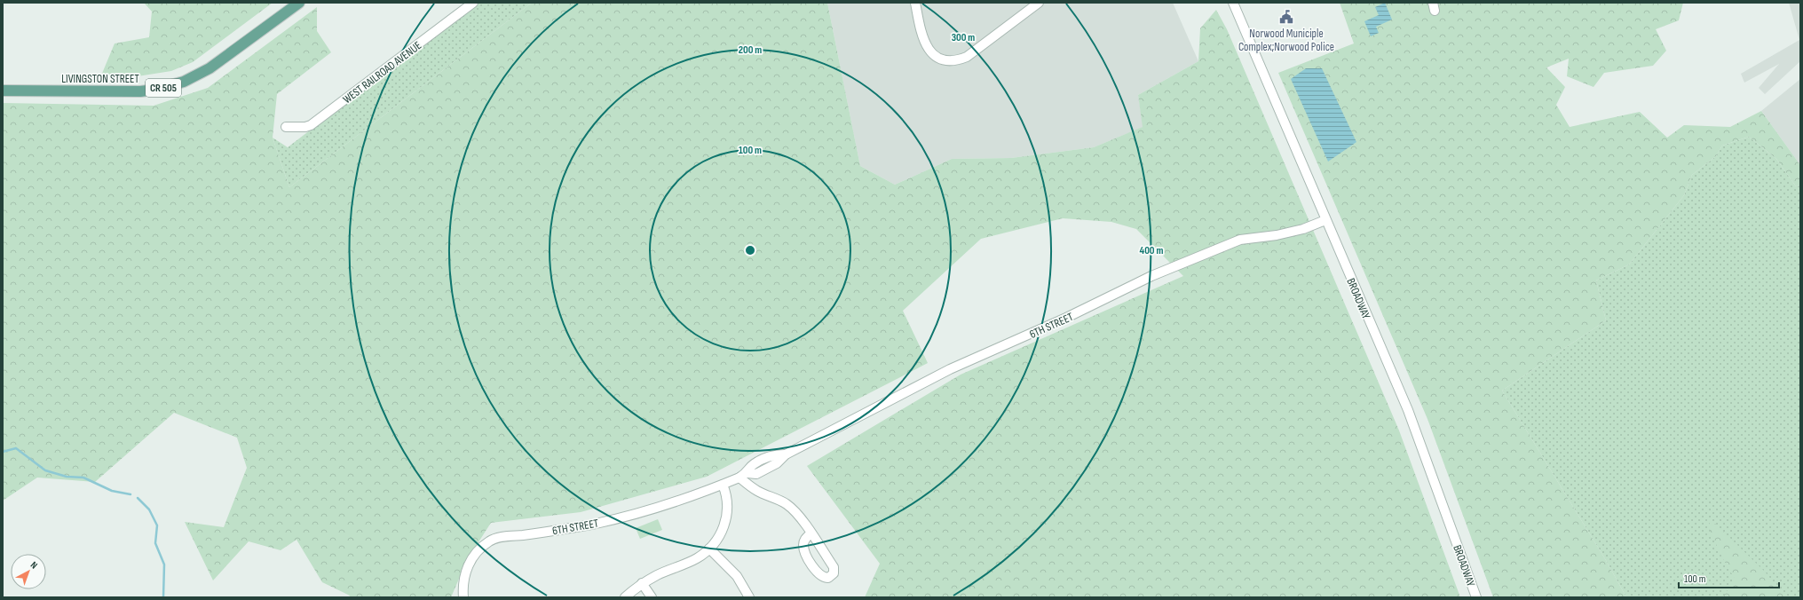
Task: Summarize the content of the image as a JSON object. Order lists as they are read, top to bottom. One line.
{"streets":{"main road":["LIVINGSTON STREET","CR 505"],"street":["WEST RAILROAD AVENUE","BROADWAY","6TH STREET"]},"crossings":[["BROADWAY","6TH STREET"]],"places":{"public building":["Norwood Municiple Complex;Norwood Police"]},"scale_bar":"100 m","north":"top right","rings":["300 m","200 m","100 m","400 m"]}
